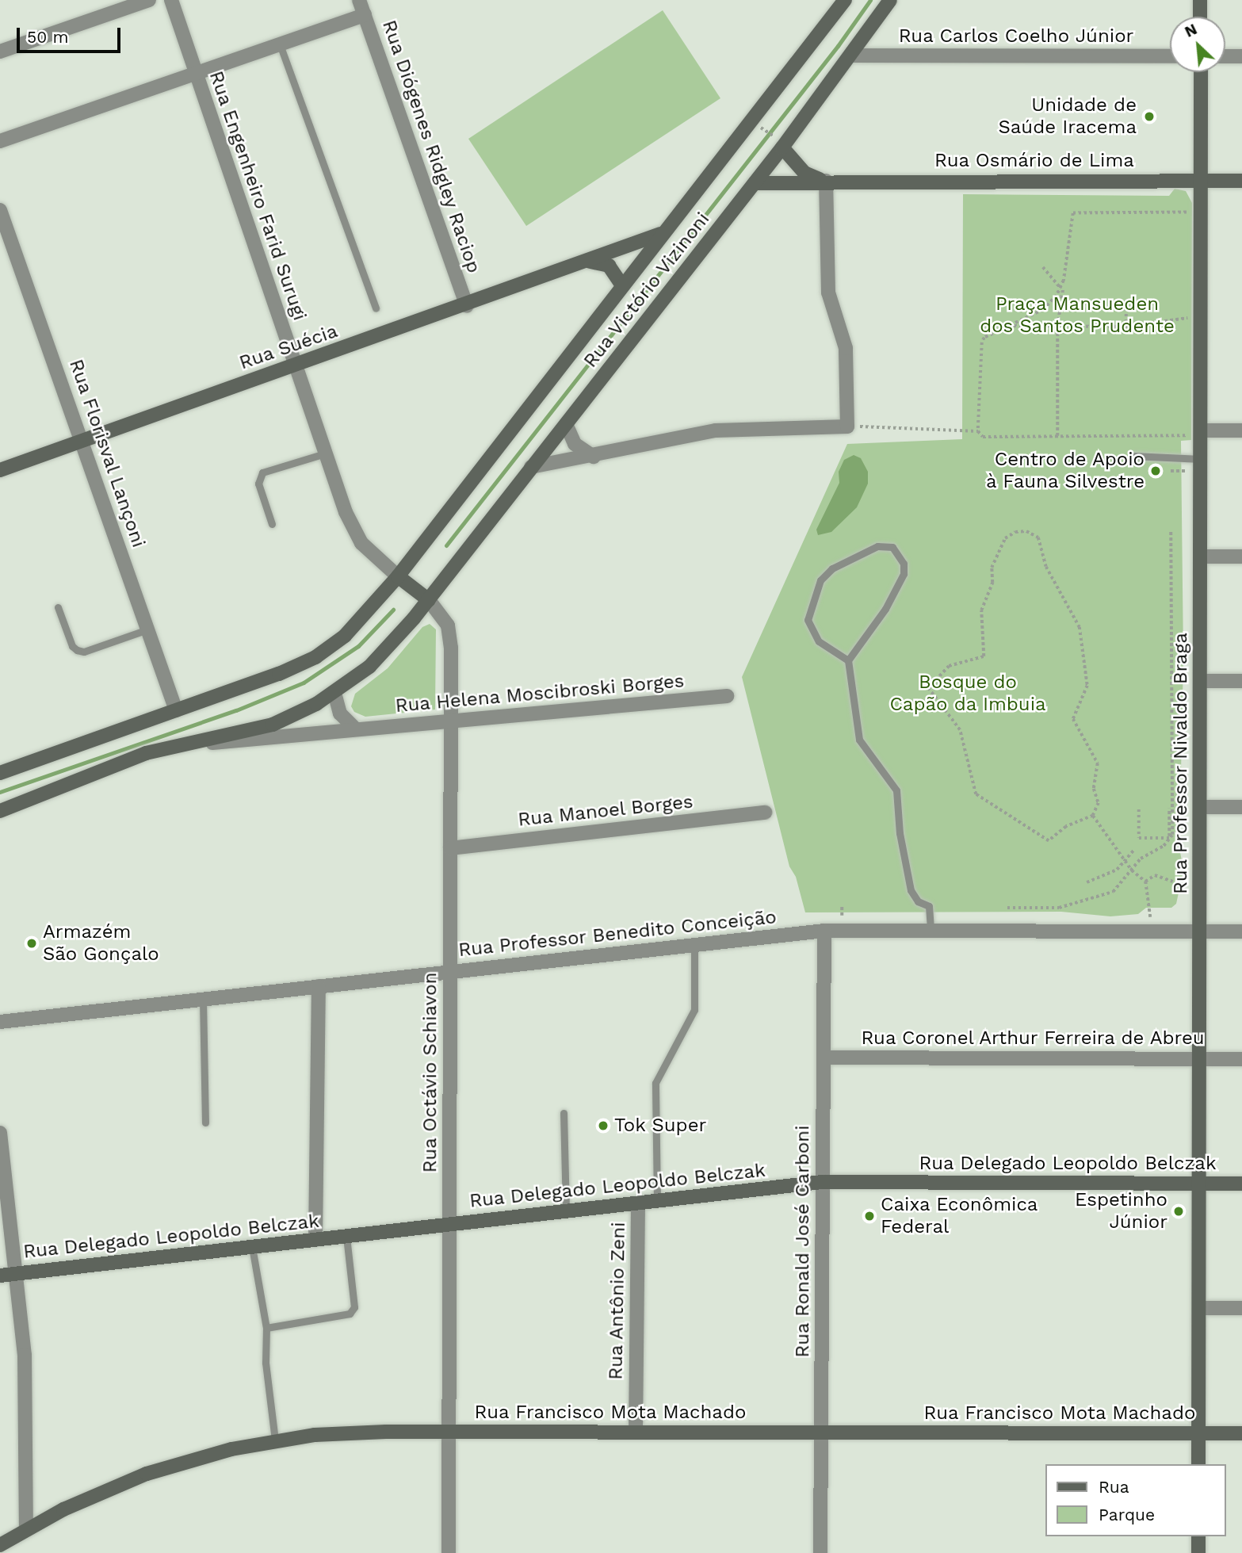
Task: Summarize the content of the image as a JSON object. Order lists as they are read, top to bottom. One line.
{"streets":{"street":["Rua Carlos Coelho Júnior","Rua Diógenes Ridgley Raciop","Rua Osmário de Lima","Rua Engenheiro Farid Surugi","Rua Victório Vizinoni","Rua Suécia","Rua Florisval Lançoni","Rua Helena Moscibroski Borges","Rua Professor Nivaldo Braga","Rua Manoel Borges","Rua Professor Benedito Conceição","Rua Coronel Arthur Ferreira de Abreu","Rua Octávio Schiavon","Rua Delegado Leopoldo Belczak","Rua Ronald José Carboni","Rua Antônio Zeni","Rua Francisco Mota Machado"]},"crossings":[["Rua Carlos Coelho Júnior","Rua Victório Vizinoni"],["Rua Diógenes Ridgley Raciop","Rua Suécia"],["Rua Osmário de Lima","Rua Victório Vizinoni"],["Rua Osmário de Lima","Rua Professor Nivaldo Braga"],["Rua Engenheiro Farid Surugi","Rua Victório Vizinoni"],["Rua Engenheiro Farid Surugi","Rua Suécia"],["Rua Victório Vizinoni","Rua Suécia"],["Rua Victório Vizinoni","Rua Florisval Lançoni"],["Rua Victório Vizinoni","Rua Helena Moscibroski Borges"],["Rua Victório Vizinoni","Rua Octávio Schiavon"],["Rua Suécia","Rua Florisval Lançoni"],["Rua Helena Moscibroski Borges","Rua Octávio Schiavon"],["Rua Professor Nivaldo Braga","Rua Professor Benedito Conceição"],["Rua Professor Nivaldo Braga","Rua Coronel Arthur Ferreira de Abreu"],["Rua Professor Nivaldo Braga","Rua Delegado Leopoldo Belczak"],["Rua Professor Nivaldo Braga","Rua Francisco Mota Machado"],["Rua Manoel Borges","Rua Octávio Schiavon"],["Rua Professor Benedito Conceição","Rua Octávio Schiavon"],["Rua Professor Benedito Conceição","Rua Ronald José Carboni"],["Rua Coronel Arthur Ferreira de Abreu","Rua Ronald José Carboni"],["Rua Octávio Schiavon","Rua Delegado Leopoldo Belczak"],["Rua Octávio Schiavon","Rua Francisco Mota Machado"],["Rua Delegado Leopoldo Belczak","Rua Ronald José Carboni"],["Rua Delegado Leopoldo Belczak","Rua Antônio Zeni"],["Rua Ronald José Carboni","Rua Francisco Mota Machado"],["Rua Antônio Zeni","Rua Francisco Mota Machado"]],"parks":["Praça Mansueden dos Santos Prudente","Bosque do Capão da Imbuia"],"places":["Unidade de Saúde Iracema","Centro de Apoio à Fauna Silvestre","Armazém São Gonçalo","Tok Super","Espetinho Júnior","Caixa Econômica Federal"],"legend":["Rua","Parque"],"scale_bar":"50 m","north":"top left"}
